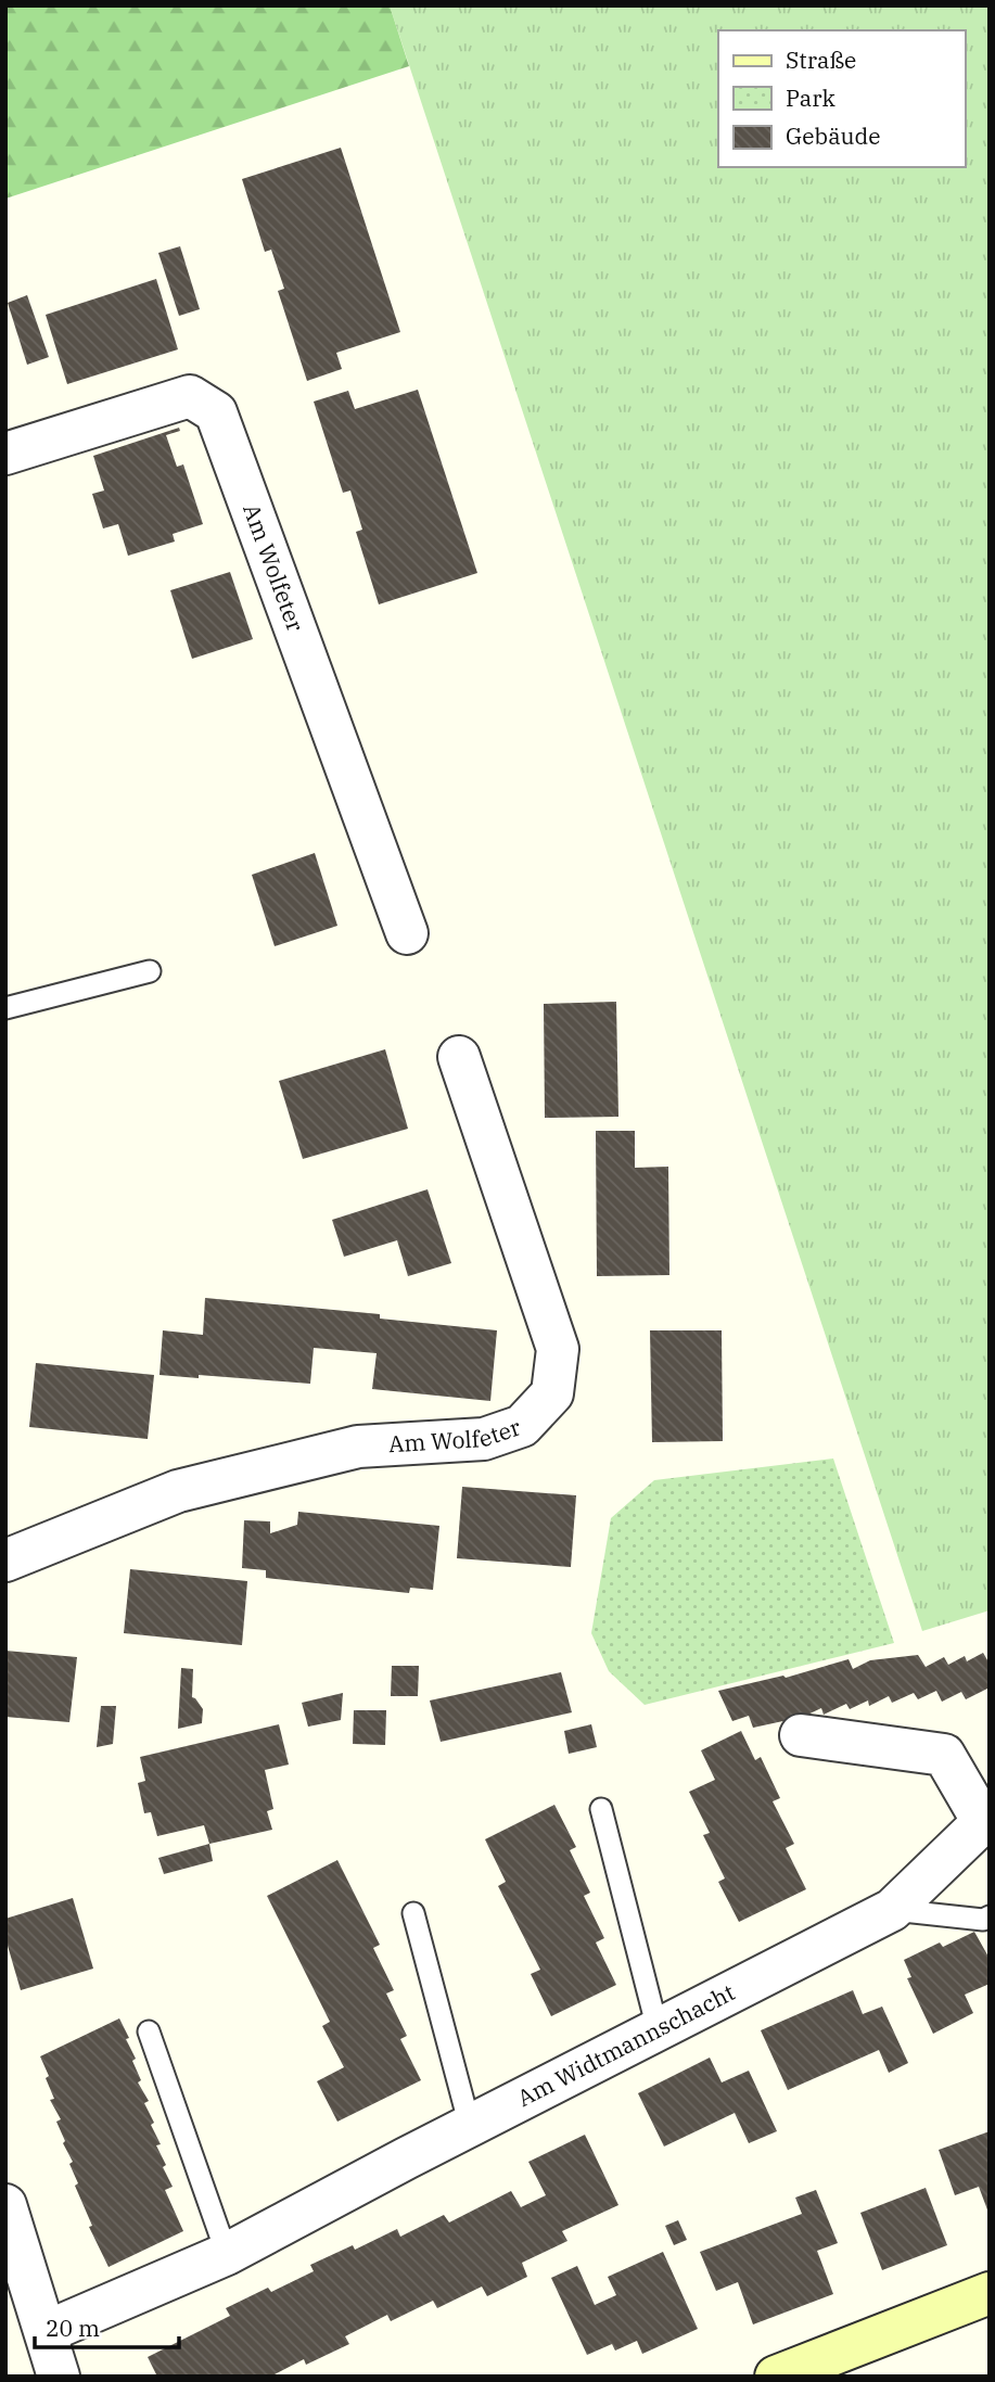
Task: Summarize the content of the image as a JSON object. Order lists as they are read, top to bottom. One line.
{"streets":{"street":["Am Wolfeter","Am Widtmannschacht"]},"legend":["Straße","Park","Gebäude"],"scale_bar":"20 m"}
